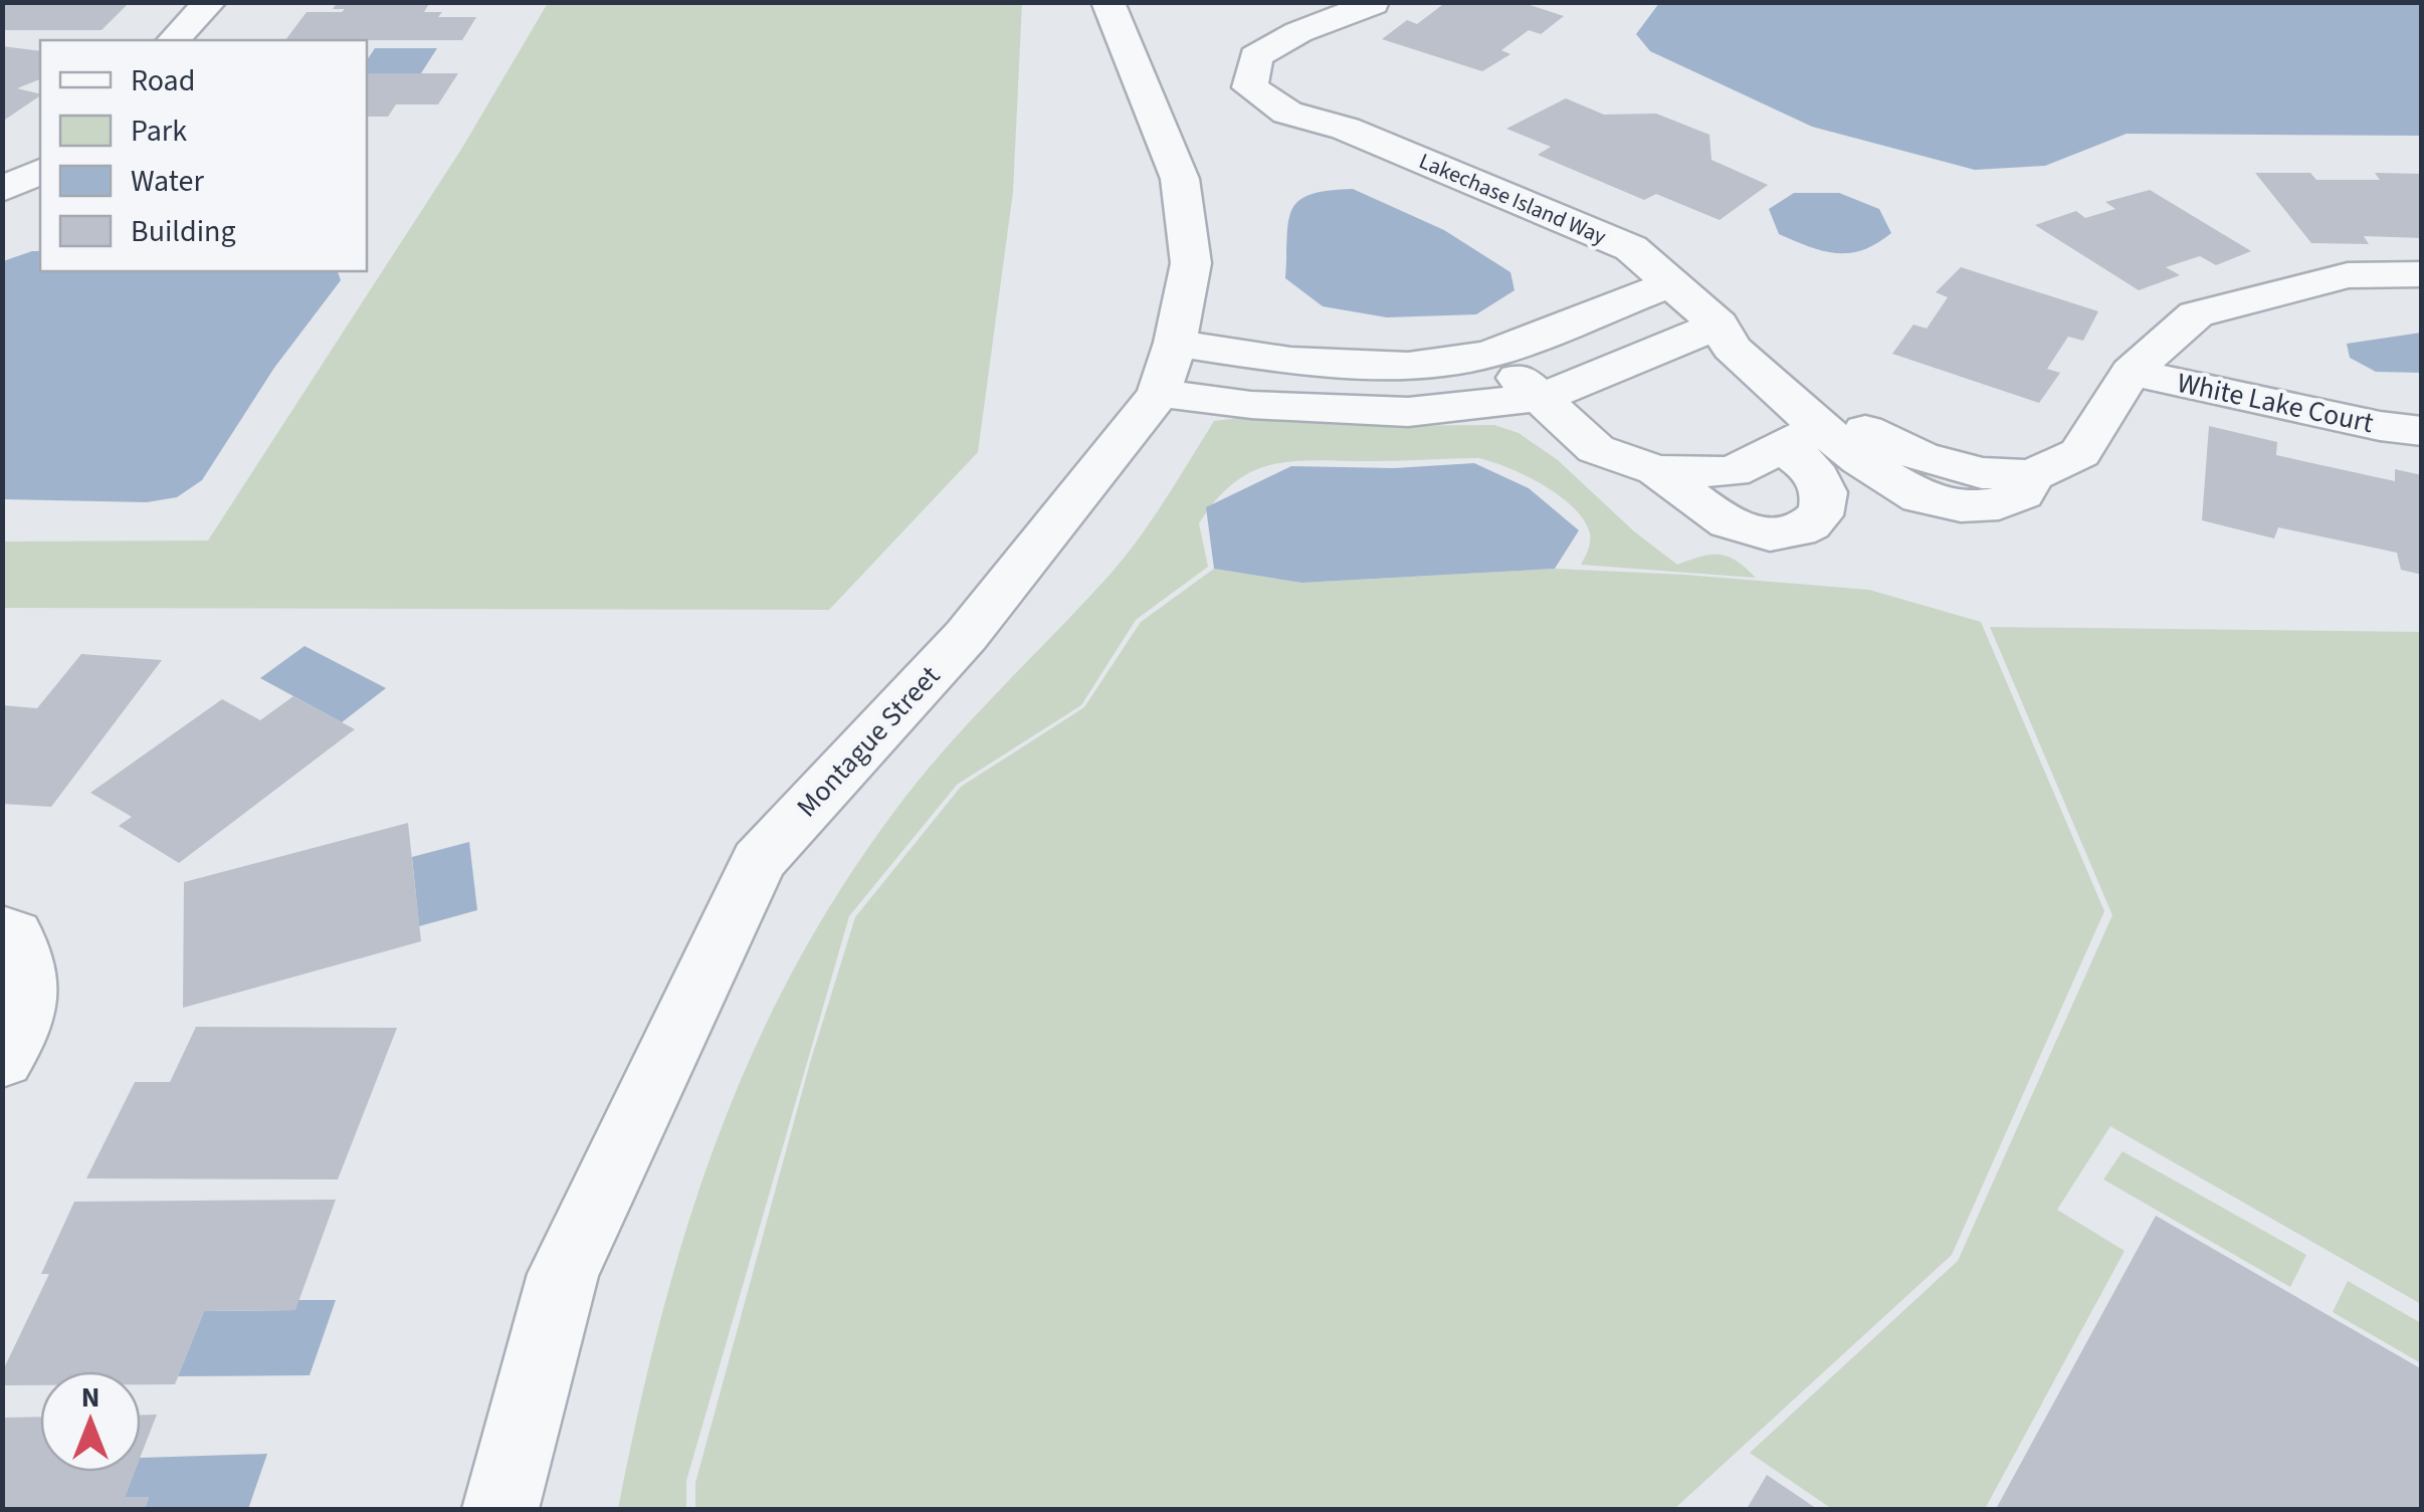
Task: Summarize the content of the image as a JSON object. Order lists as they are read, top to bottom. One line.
{"streets":{"street":["Lakechase Island Way","White Lake Court","Montague Street"]},"legend":["Road","Park","Water","Building"],"north":"top"}
